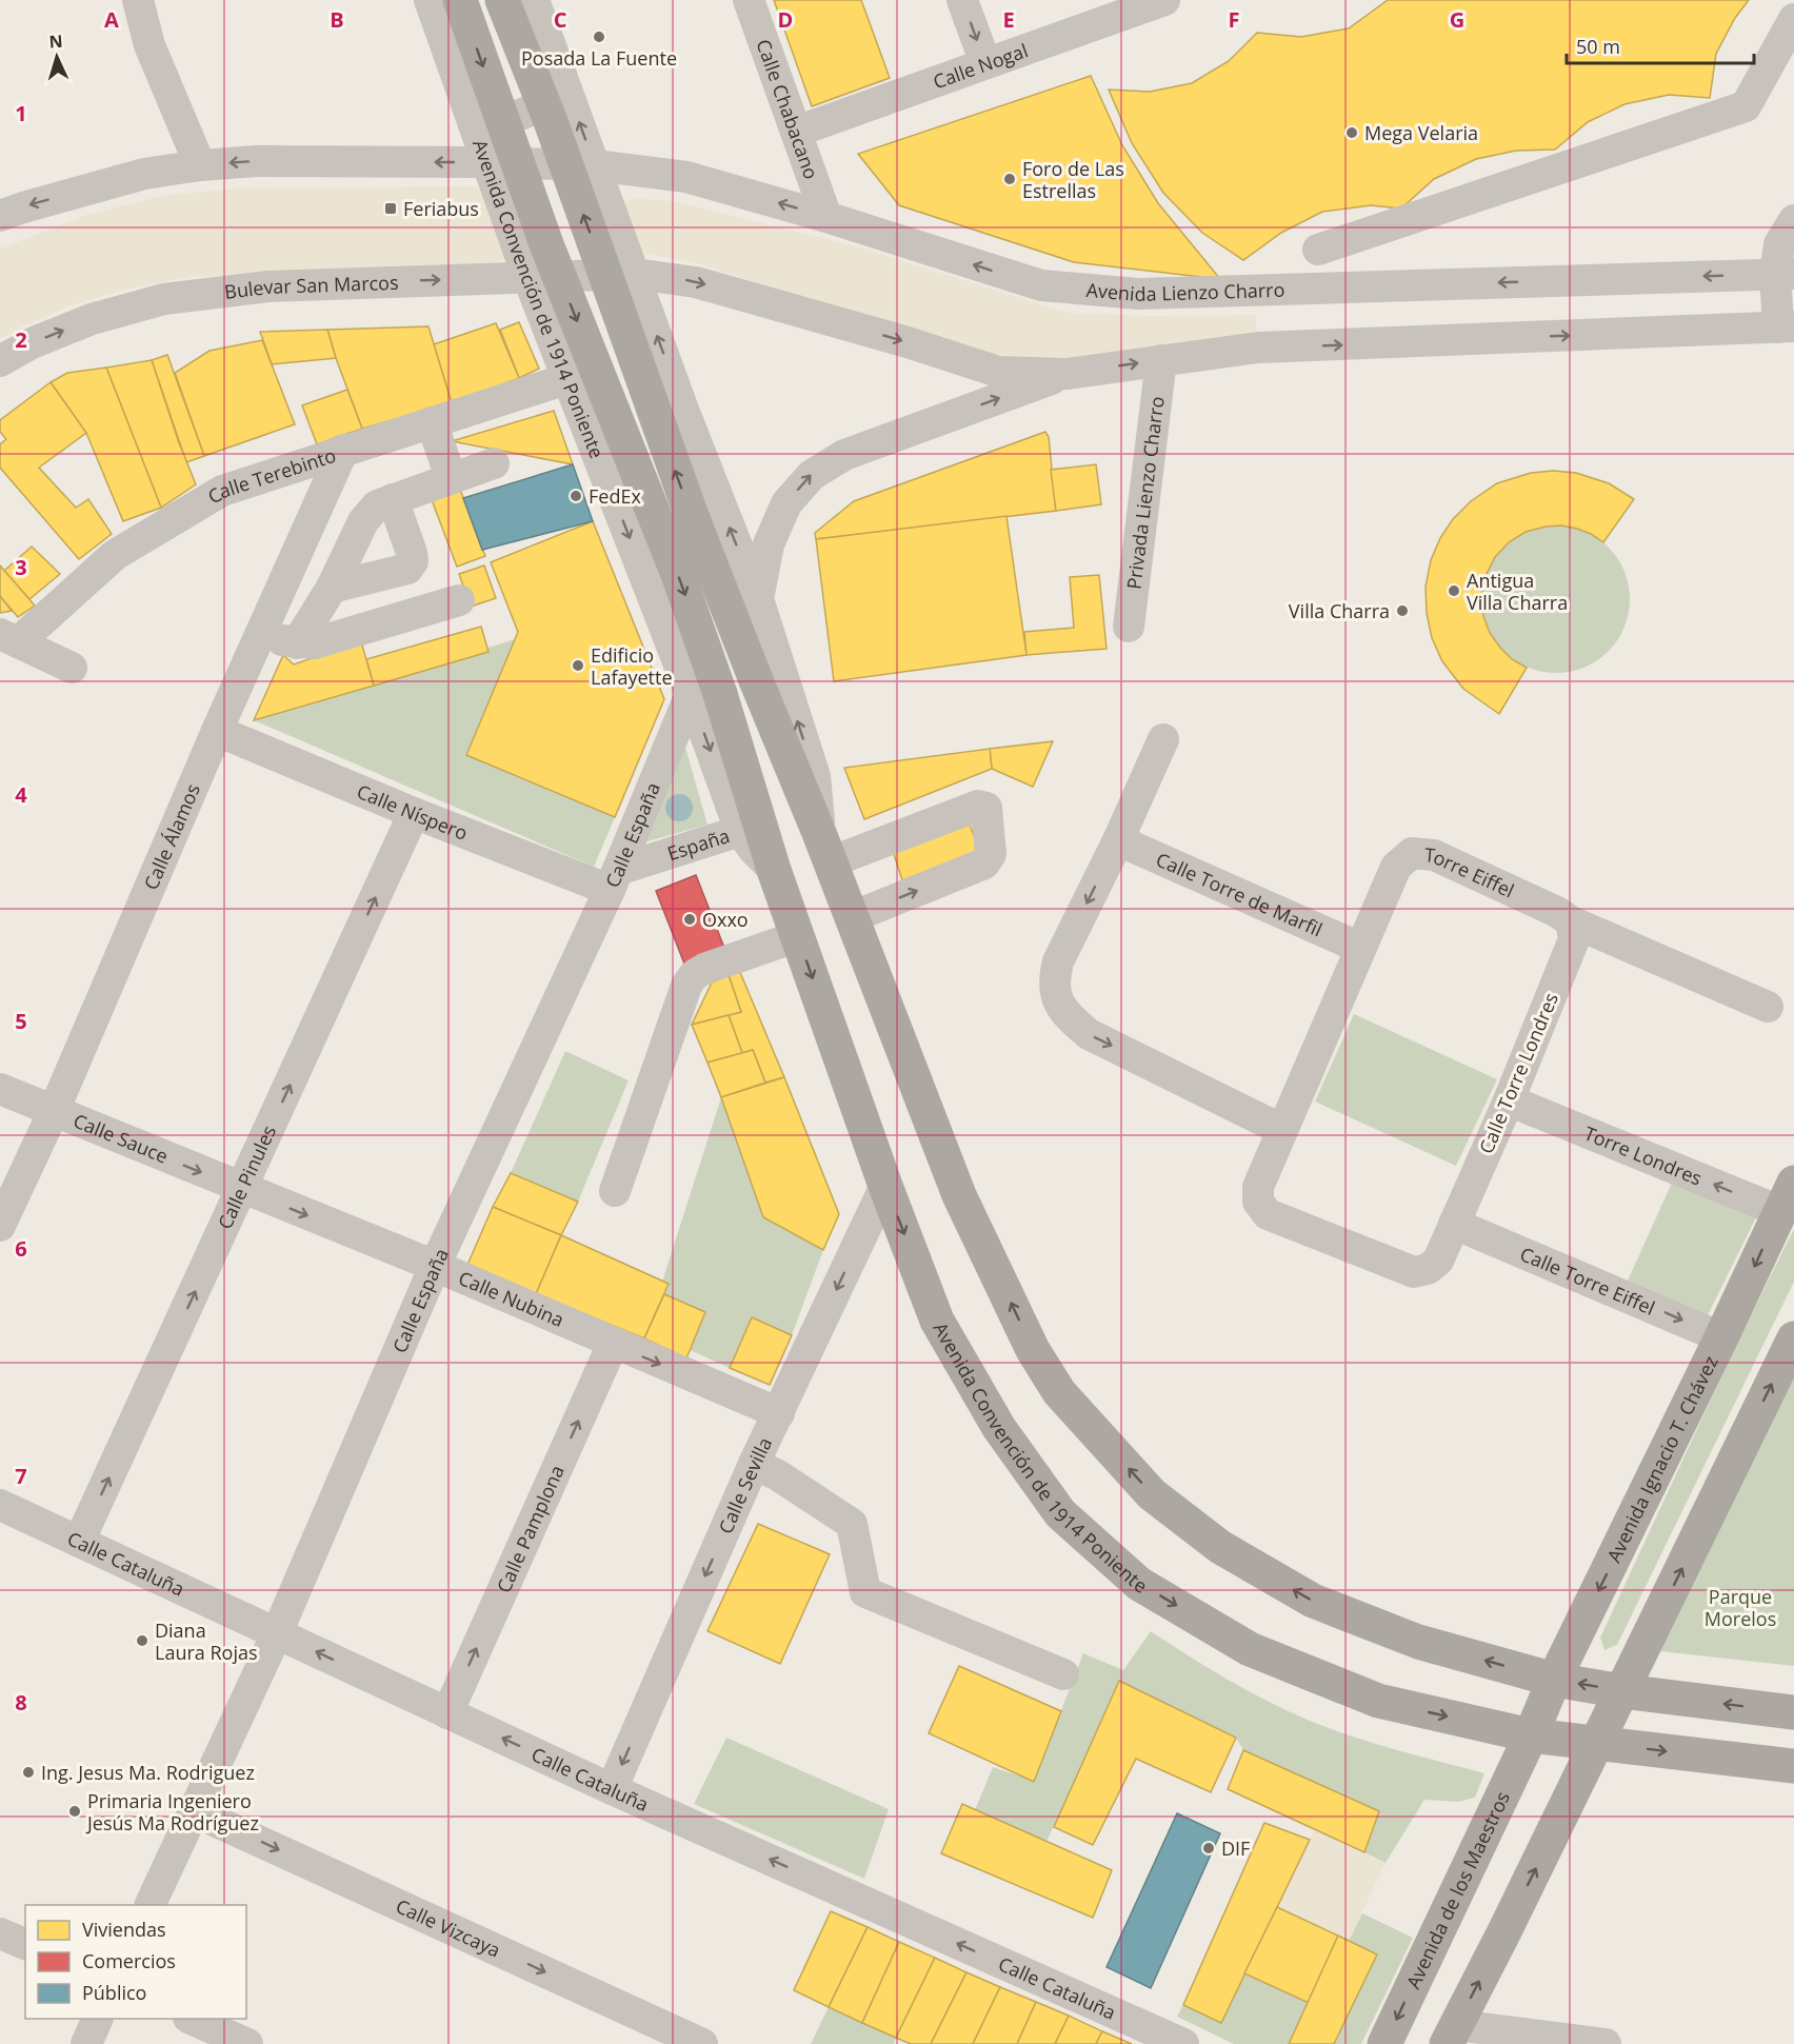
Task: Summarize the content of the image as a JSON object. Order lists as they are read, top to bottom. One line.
{"streets":{"main road":["Avenida Convención de 1914 Poniente","Avenida Ignacio T. Chávez","Avenida de los Maestros"],"street":["Calle Nogal","Calle Chabacano","Bulevar San Marcos","Avenida Lienzo Charro","Calle Terebinto","Privada Lienzo Charro","Calle Níspero","Calle España","Calle Álamos","España","Torre Eiffel","Calle Torre de Marfil","Calle Torre Londres","Calle Sauce","Torre Londres","Calle Pinules","Calle Torre Eiffel","Calle Nubina","Calle Sevilla","Calle Pamplona","Calle Cataluña","Calle Vizcaya"]},"crossings":[["Calle Nogal","Calle Chabacano"],["Calle Chabacano","Avenida Lienzo Charro"],["Bulevar San Marcos","Avenida Convención de 1914 Poniente"],["Avenida Convención de 1914 Poniente","Calle Terebinto"],["Avenida Convención de 1914 Poniente","Calle España"],["Avenida Convención de 1914 Poniente","España"],["Avenida Convención de 1914 Poniente","Avenida Ignacio T. Chávez"],["Avenida Convención de 1914 Poniente","Calle Sevilla"],["Avenida Convención de 1914 Poniente","Avenida de los Maestros"],["Calle Terebinto","Calle Álamos"],["Calle Níspero","Calle España"],["Calle Níspero","Calle Álamos"],["Calle Níspero","España"],["Calle Níspero","Calle Pinules"],["Calle España","España"],["Calle España","Calle Nubina"],["Calle España","Calle Cataluña"],["Calle España","Calle Vizcaya"],["Calle Álamos","Calle Sauce"],["Torre Eiffel","Calle Torre de Marfil"],["Torre Eiffel","Calle Torre Londres"],["Torre Eiffel","Calle Torre Eiffel"],["Calle Torre Londres","Torre Londres"],["Calle Torre Londres","Calle Torre Eiffel"],["Calle Sauce","Calle Pinules"],["Calle Sauce","Calle Nubina"],["Torre Londres","Avenida Ignacio T. Chávez"],["Calle Pinules","Calle Nubina"],["Calle Pinules","Calle Cataluña"],["Calle Torre Eiffel","Avenida Ignacio T. Chávez"],["Calle Nubina","Calle Sevilla"],["Calle Nubina","Calle Pamplona"],["Avenida Ignacio T. Chávez","Avenida de los Maestros"],["Calle Sevilla","Calle Cataluña"],["Calle Pamplona","Calle Cataluña"]],"one_way":["Calle Sauce","Torre Londres","Calle Pinules","Calle Torre Eiffel","Calle Nubina","Calle Sevilla","Calle Pamplona","Calle Cataluña","Calle Vizcaya"],"parks":["Parque Morelos"],"places":{"other":["Posada La Fuente","Mega Velaria","Foro de Las Estrellas","FedEx","Antigua Villa Charra","Villa Charra","Edificio Lafayette","Oxxo","Diana Laura Rojas","Ing. Jesus Ma. Rodriguez","Primaria Ingeniero Jesús Ma Rodríguez","DIF"],"transit":["Feriabus"]},"legend":["Viviendas","Comercios","Público"],"scale_bar":"50 m","north":"top","grid":{"columns":["A","B","C","D","E","F","G"],"rows":["1","2","3","4","5","6","7","8"]}}
